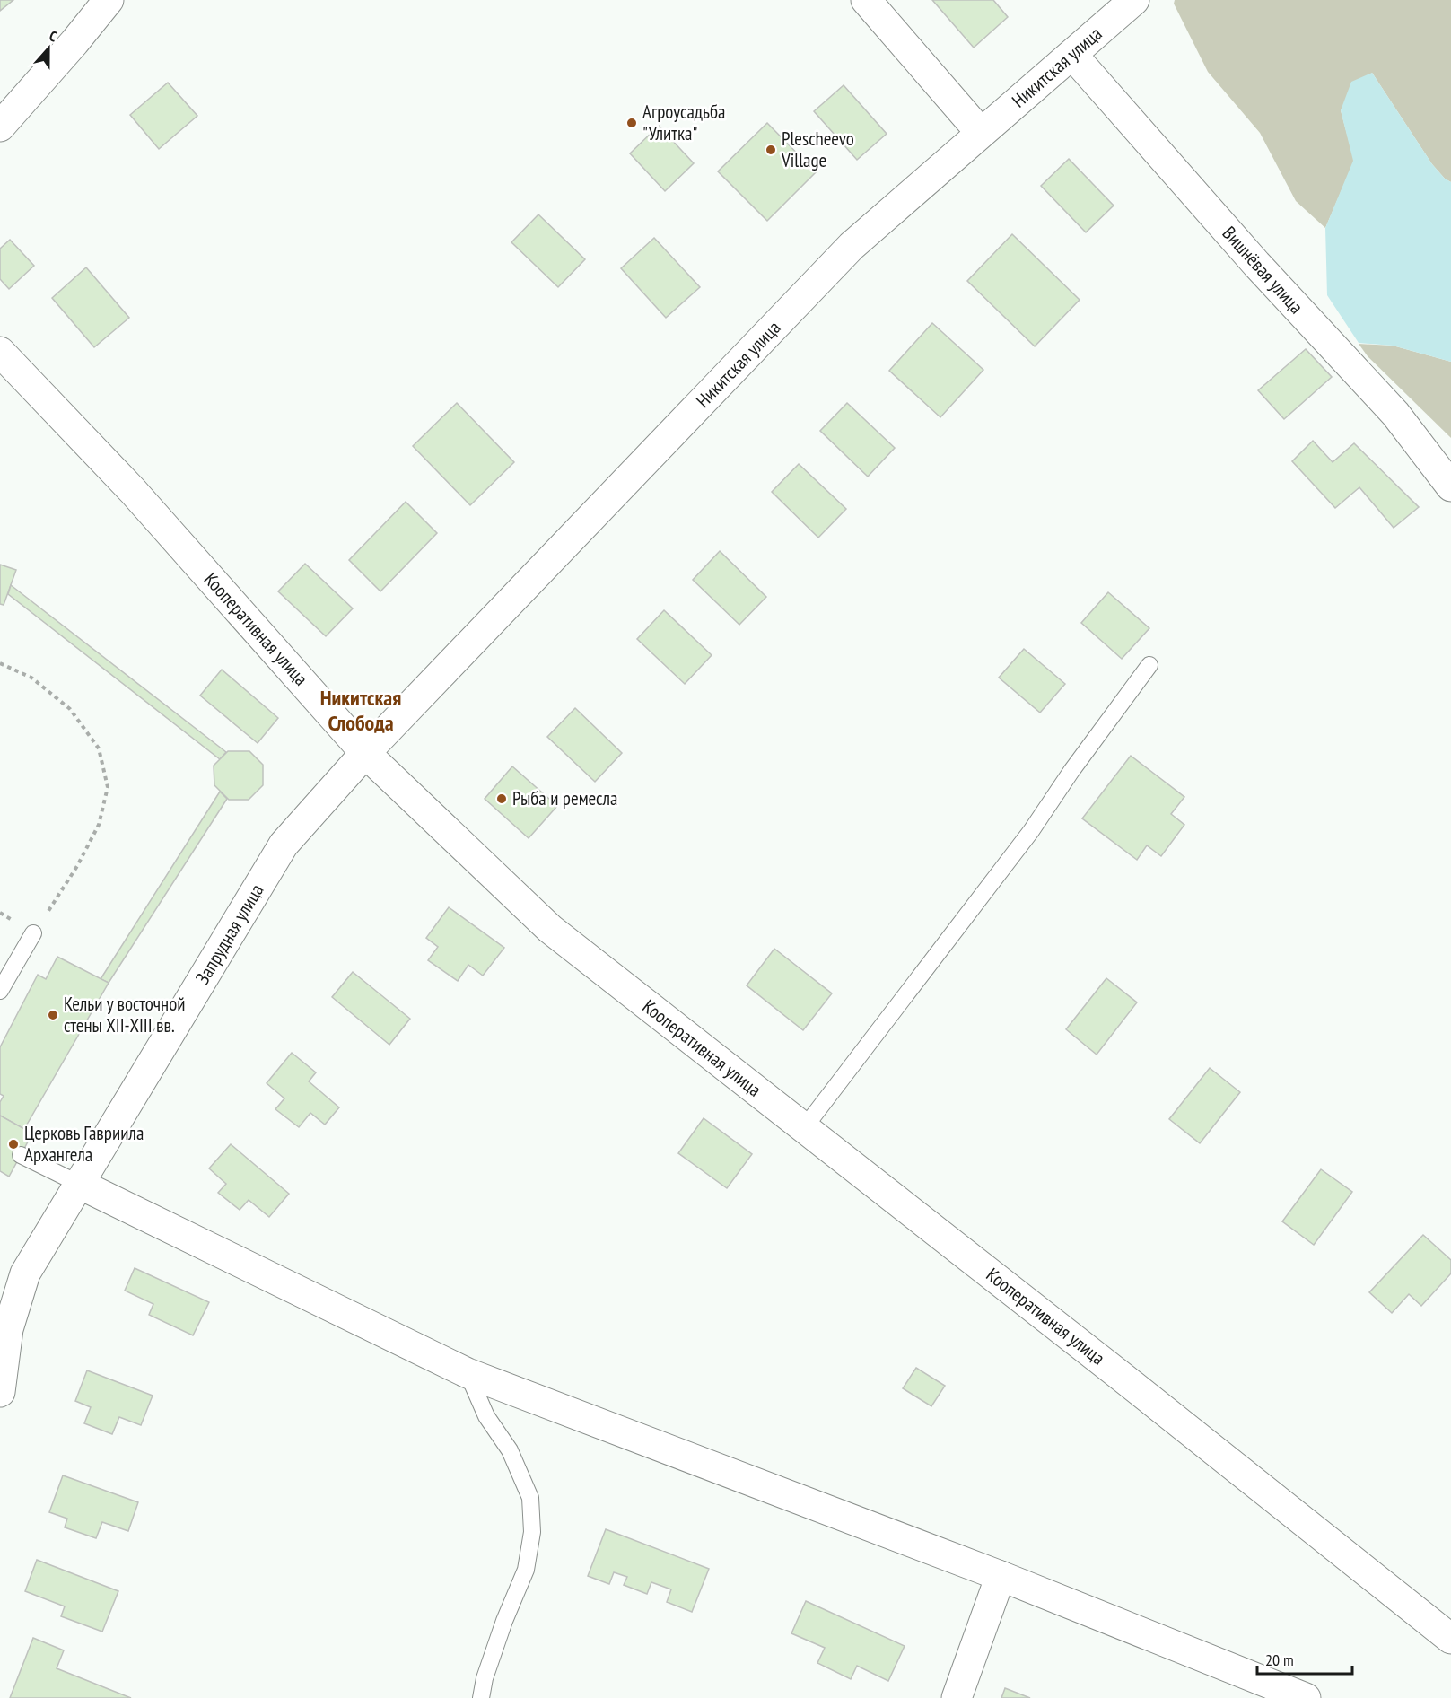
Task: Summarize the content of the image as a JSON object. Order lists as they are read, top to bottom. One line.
{"streets":{"street":["Никитская улица","Вишнёвая улица","Кооперативная улица","Запрудная улица"]},"crossings":[["Никитская улица","Вишнёвая улица"],["Никитская улица","Кооперативная улица"],["Никитская улица","Запрудная улица"],["Кооперативная улица","Запрудная улица"]],"districts":["Никитская Слобода"],"places":["Агроусадьба \"Улитка\"","Plescheevo Village","Рыба и ремесла","Кельи у восточной стены XII-XIII вв.","Церковь Гавриила Архангела"],"scale_bar":"20 m","north":"top"}
